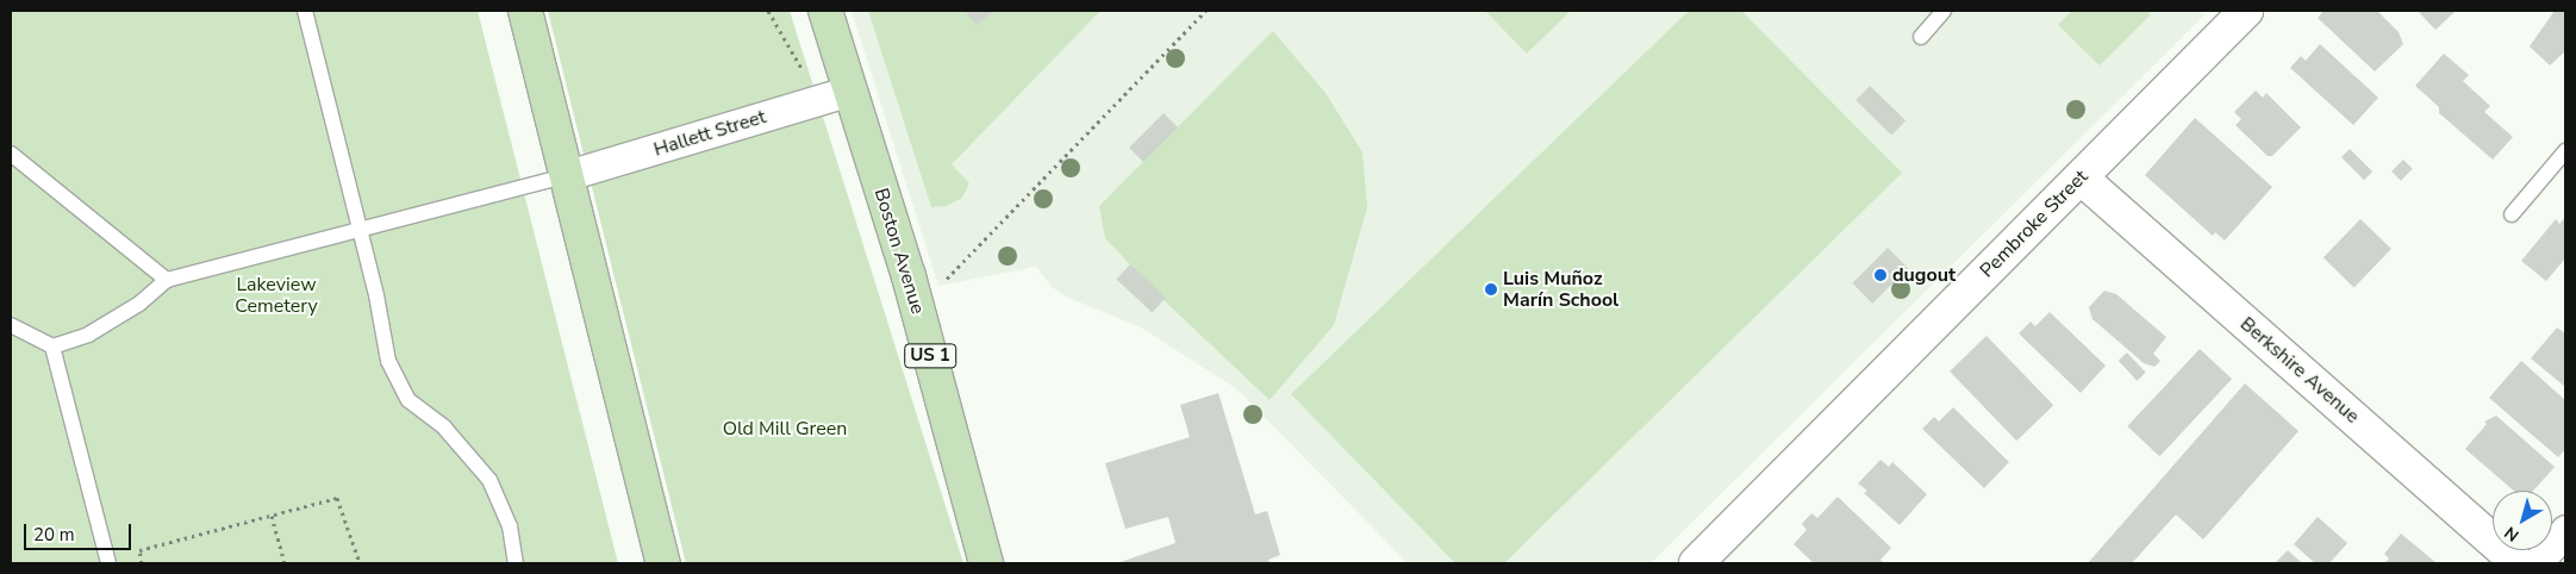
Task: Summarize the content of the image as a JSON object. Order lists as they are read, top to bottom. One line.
{"streets":{"main road":["Boston Avenue","US 1"],"street":["Hallett Street","Pembroke Street","Berkshire Avenue"]},"crossings":[["Hallett Street","Boston Avenue"],["Pembroke Street","Berkshire Avenue"]],"parks":["Lakeview Cemetery","Old Mill Green"],"places":["dugout","Luis Muñoz Marín School"],"scale_bar":"20 m","north":"bottom left"}
